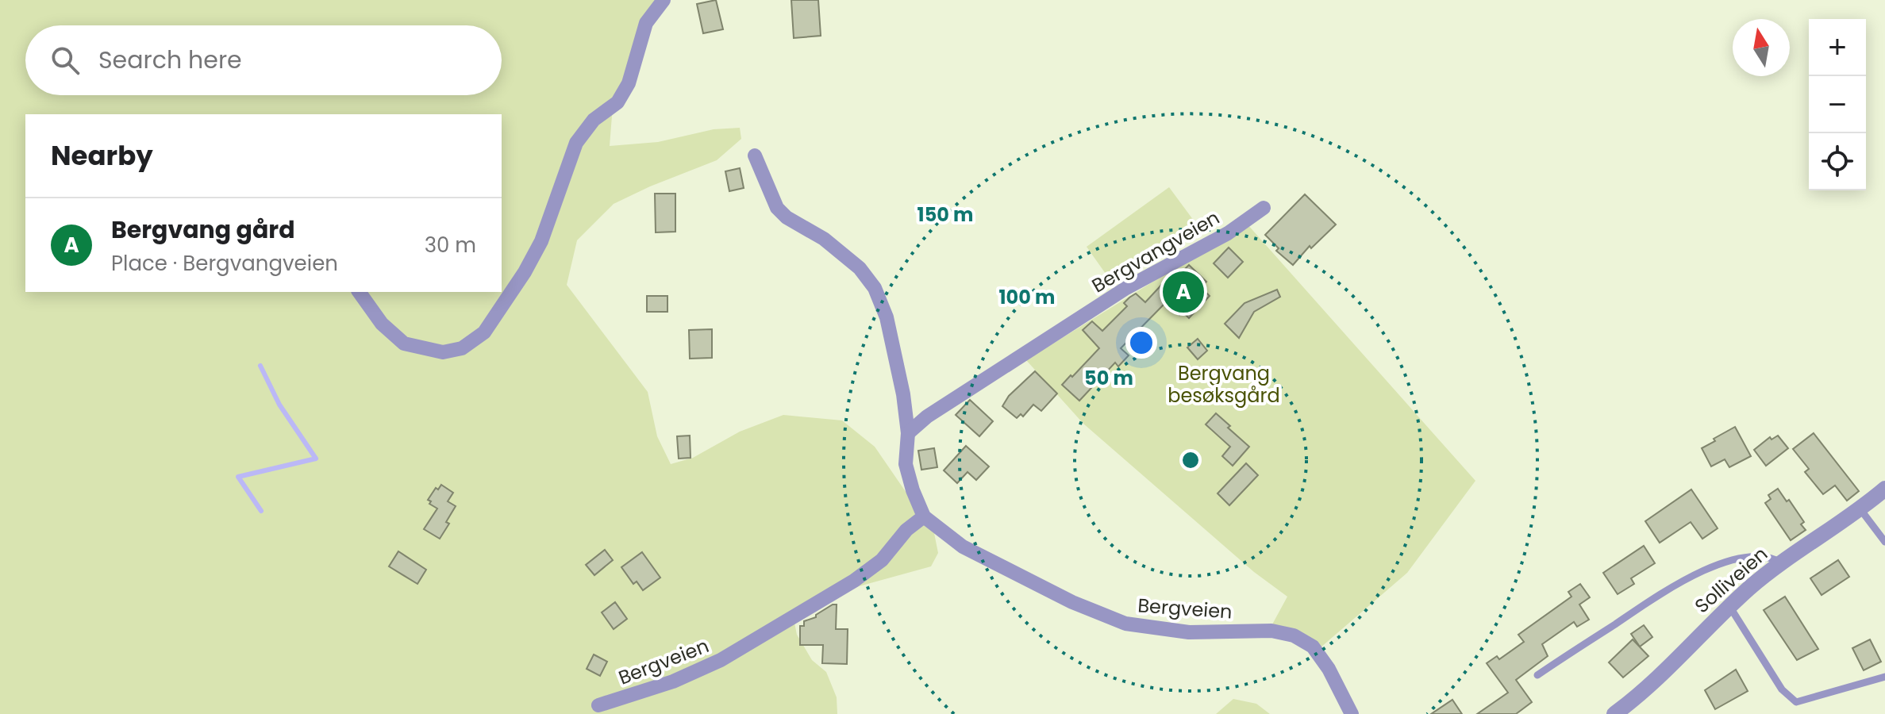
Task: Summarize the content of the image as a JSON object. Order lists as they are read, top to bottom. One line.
{"streets":{"street":["Bergvangveien","Solliveien","Bergveien"]},"parks":["Bergvang besøksgård"],"north":"top","page":{"map_buttons":["+","−"],"search":"Search here","heading":"Nearby","list":[{"mark":"A","name":"Bergvang gård","note":"Place · Bergvangveien","value":"30 m"}],"pins":"A"},"rings":["150 m","100 m","50 m"]}
